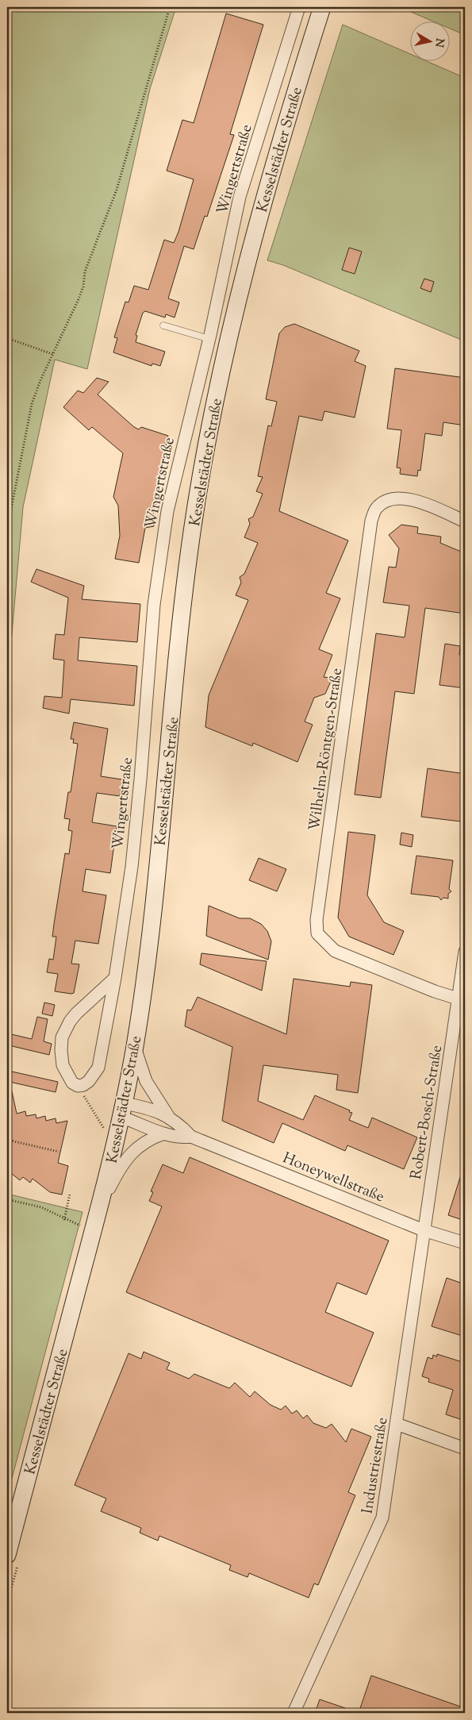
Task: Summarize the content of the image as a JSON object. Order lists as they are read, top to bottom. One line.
{"streets":{"main road":["Kesselstädter Straße"],"street":["Wingertstraße","Wilhelm-Röntgen-Straße","Robert-Bosch-Straße","Honeywellstraße","Industriestraße"]},"crossings":[["Kesselstädter Straße","Honeywellstraße"],["Wilhelm-Röntgen-Straße","Robert-Bosch-Straße"],["Robert-Bosch-Straße","Honeywellstraße"],["Robert-Bosch-Straße","Industriestraße"],["Honeywellstraße","Industriestraße"]],"north":"right"}
